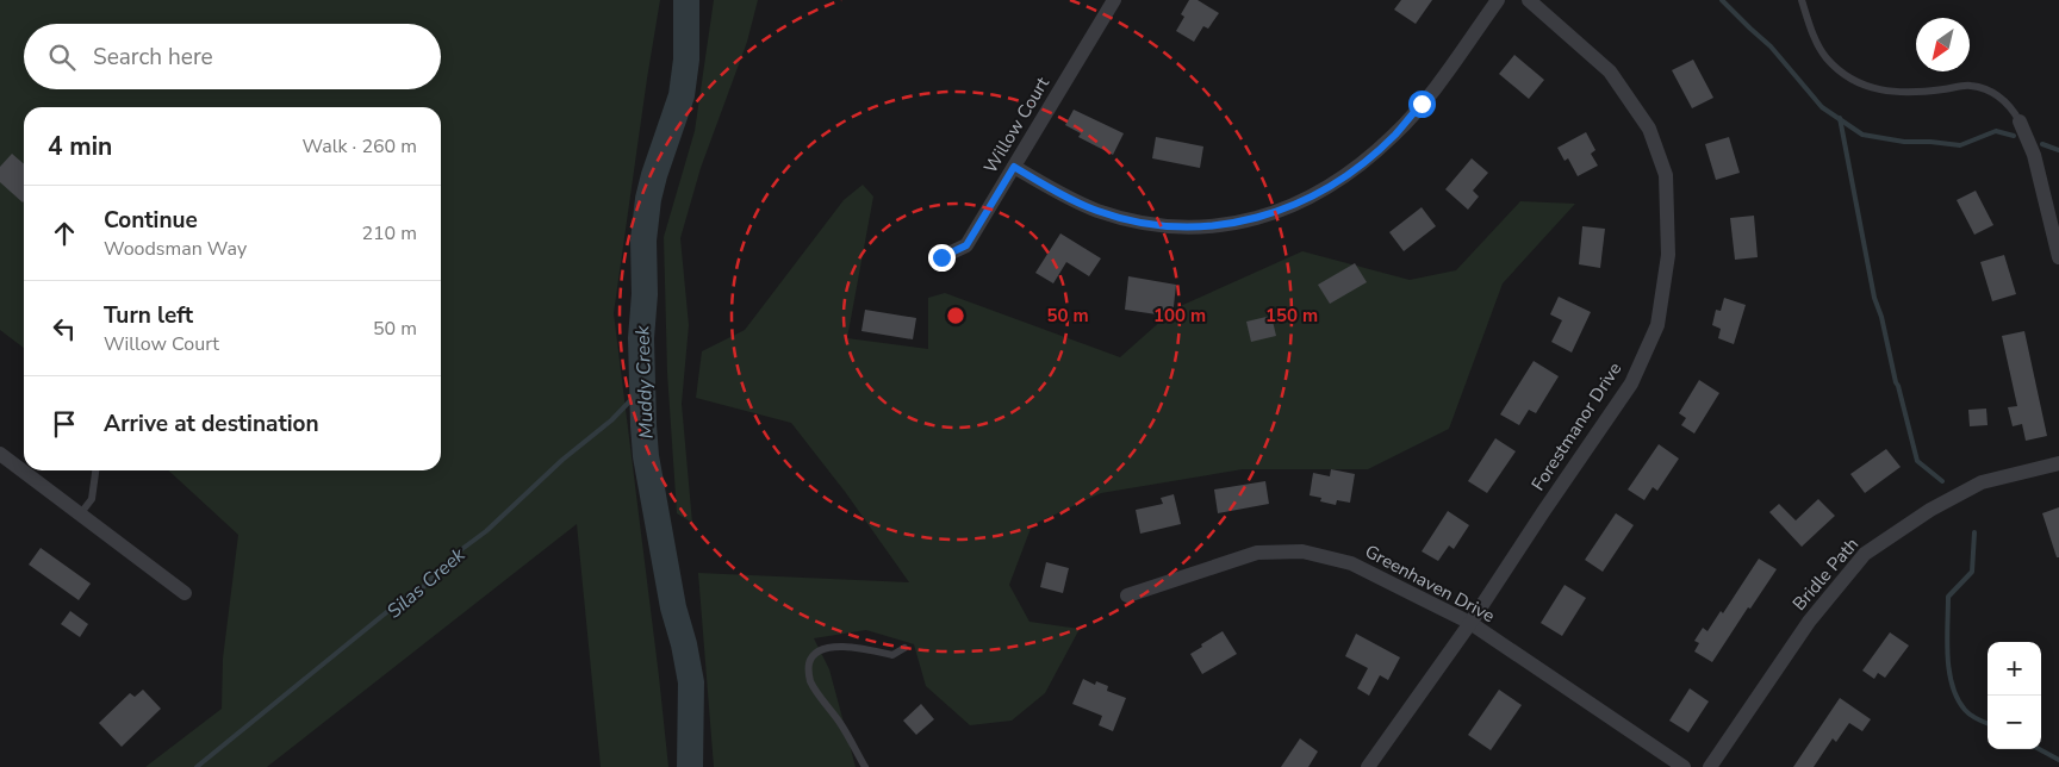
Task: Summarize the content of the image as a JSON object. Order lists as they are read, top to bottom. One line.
{"streets":{"street":["Willow Court","Forestmanor Drive","Bridle Path","Greenhaven Drive"]},"crossings":[["Forestmanor Drive","Greenhaven Drive"]],"water":["Muddy Creek","Silas Creek"],"north":"bottom left","page":{"search":"Search here","heading":["4 min","Walk · 260 m"],"list":[["Continue","Woodsman Way","210 m"],["Turn left","Willow Court","50 m"],"Arrive at destination"],"map_buttons":["+","−"]},"rings":["50 m","100 m","150 m"]}
